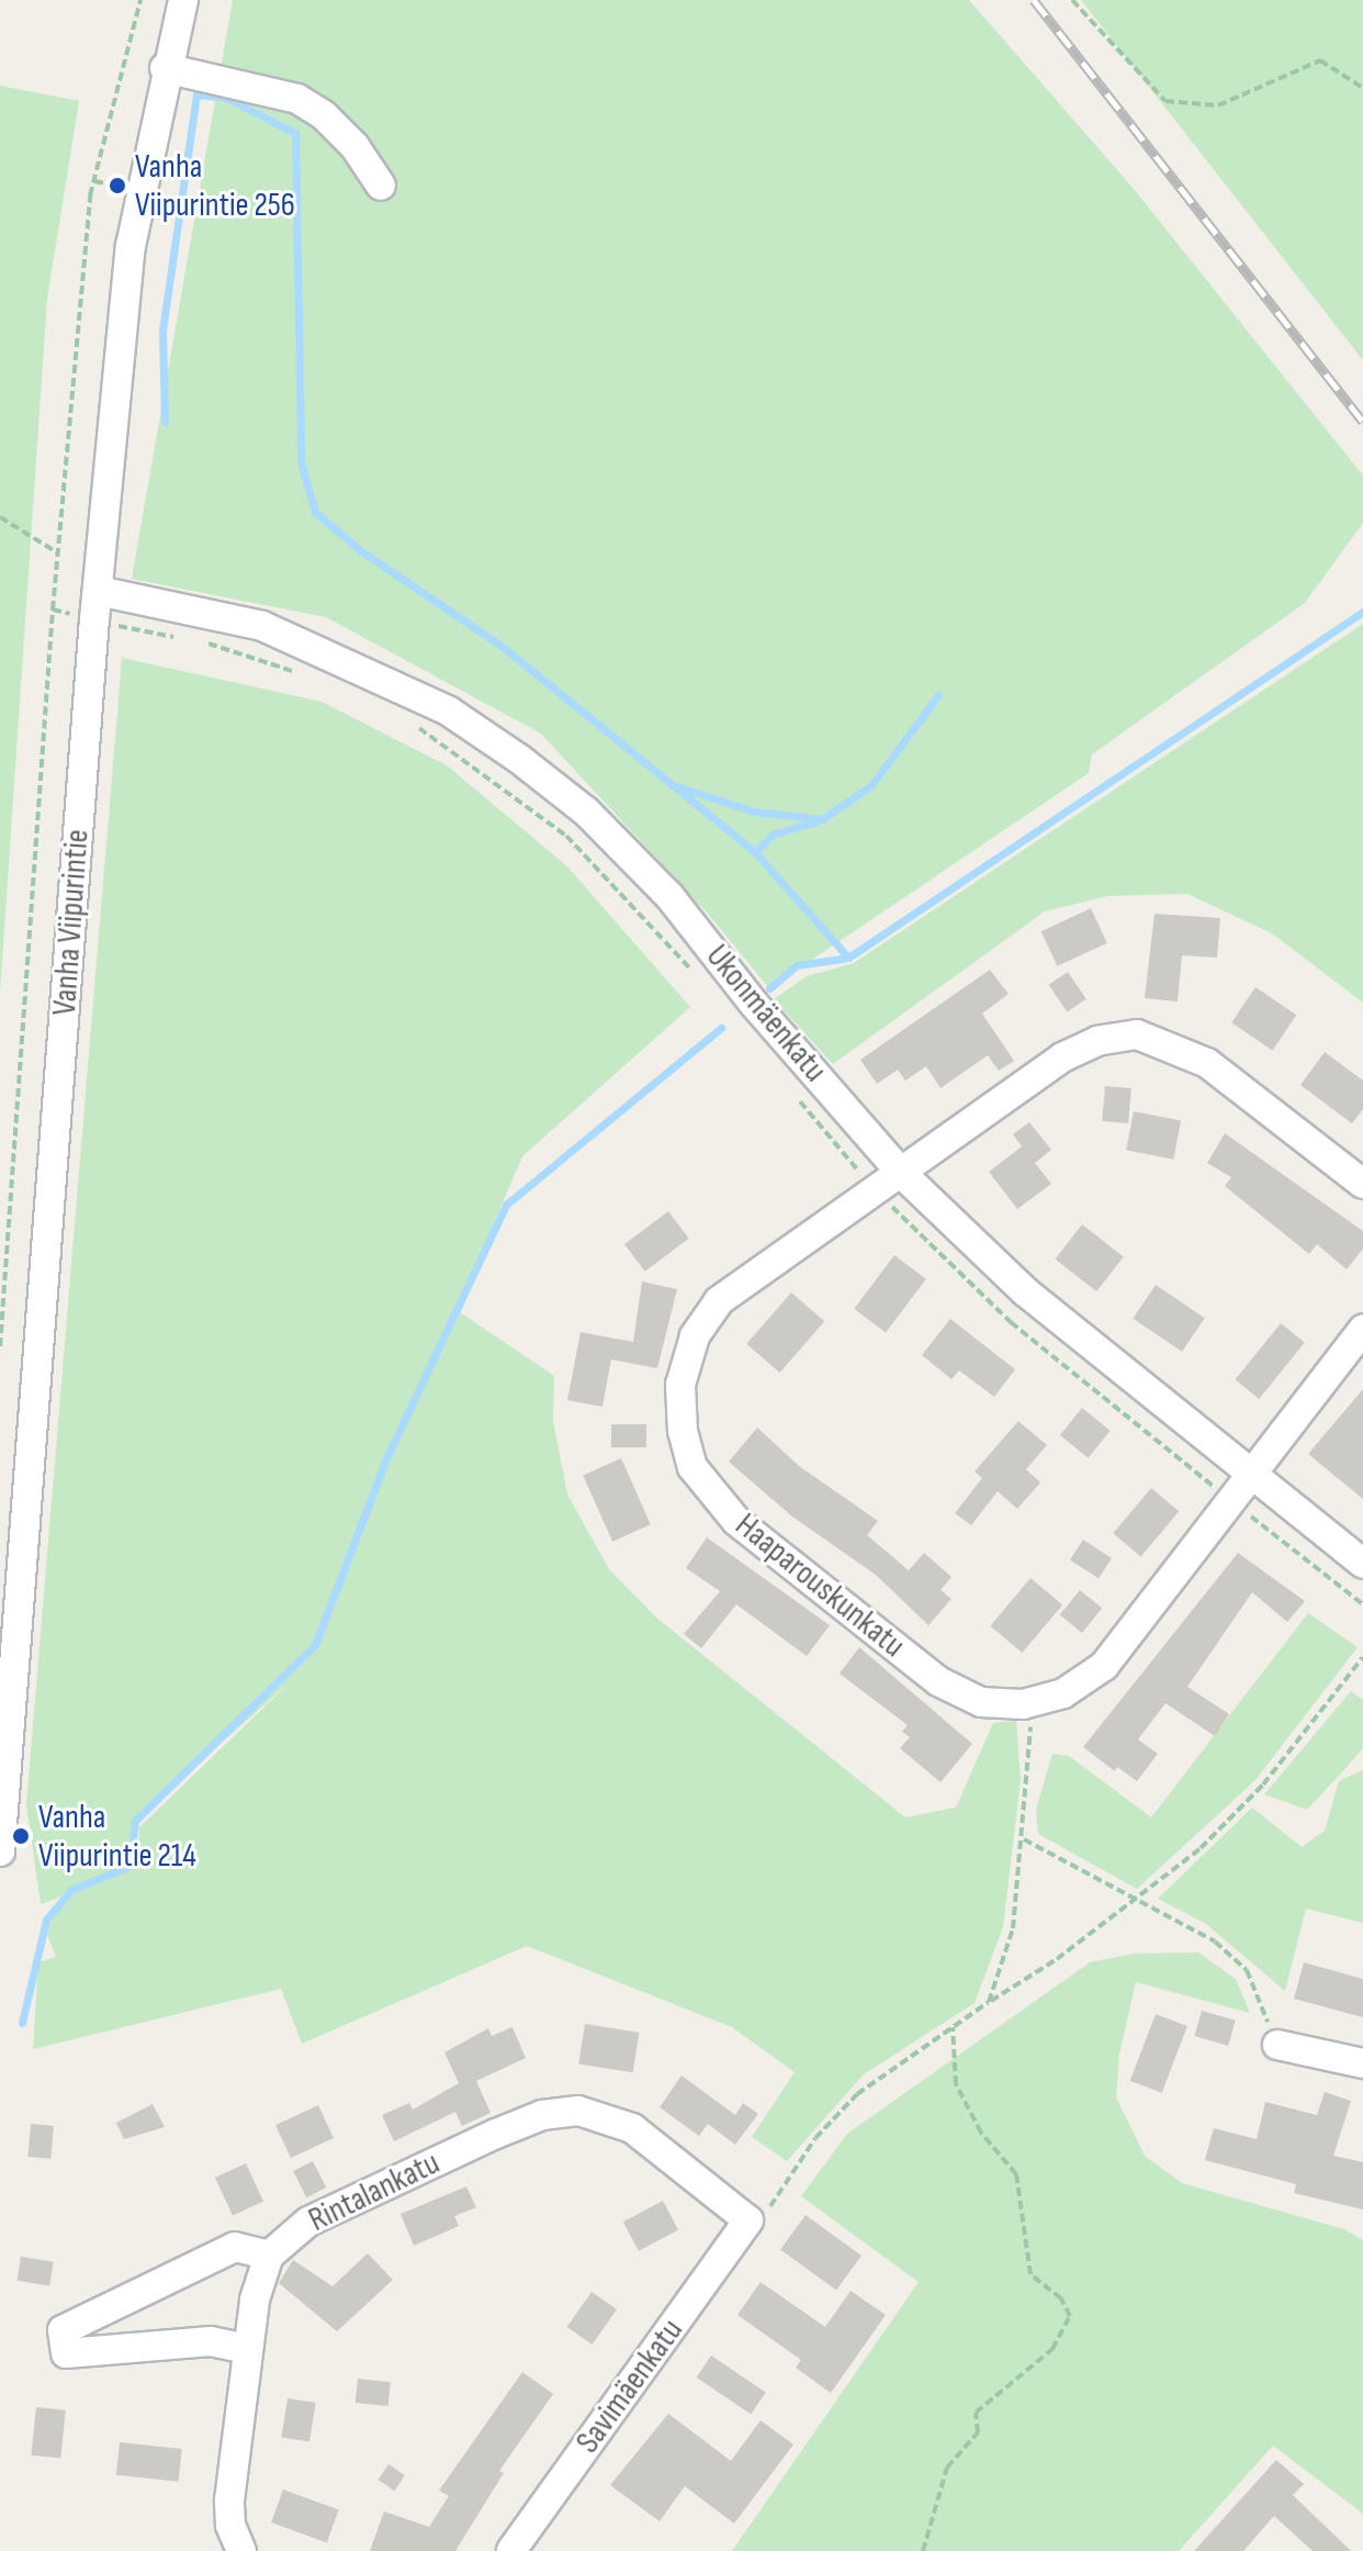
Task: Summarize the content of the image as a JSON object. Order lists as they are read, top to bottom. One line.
{"streets":{"street":["Vanha Viipurintie","Ukonmäenkatu","Haaparouskunkatu","Rintalankatu","Savimäenkatu"]},"crossings":[["Vanha Viipurintie","Ukonmäenkatu"],["Ukonmäenkatu","Haaparouskunkatu"],["Rintalankatu","Savimäenkatu"]],"places":["Vanha Viipurintie 256","Vanha Viipurintie 214"]}
